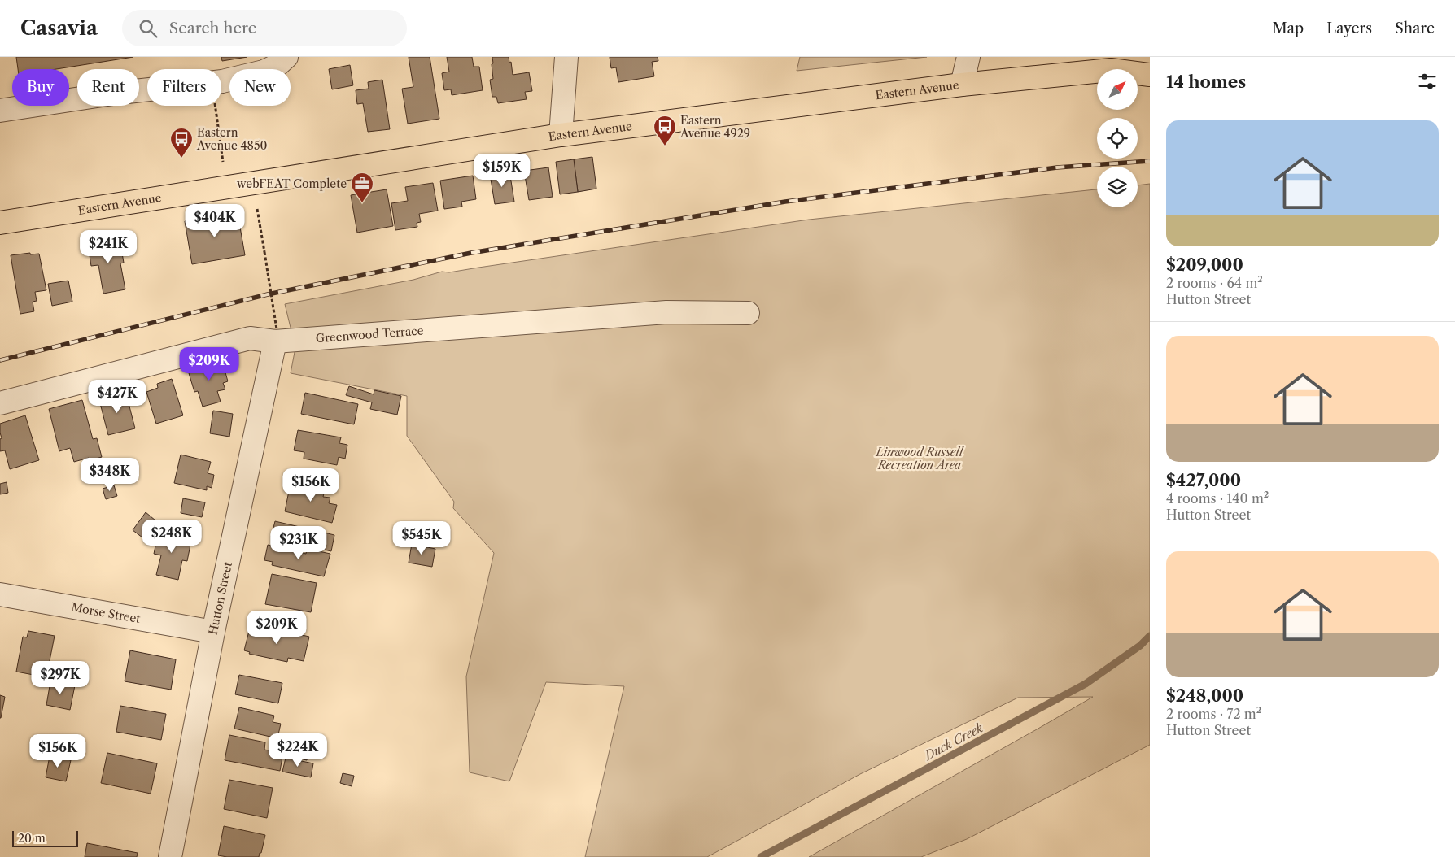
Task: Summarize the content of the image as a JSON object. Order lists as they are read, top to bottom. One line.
{"streets":{"main road":["Eastern Avenue"],"street":["Greenwood Terrace","Hutton Street","Morse Street"]},"crossings":[["Greenwood Terrace","Hutton Street"],["Hutton Street","Morse Street"]],"water":["Duck Creek"],"parks":["Linwood Russell Recreation Area"],"places":{"bus stop":["Eastern Avenue 4929","Eastern Avenue 4850"],"office":["webFEAT Complete"]},"scale_bar":"20 m","north":"top right","page":{"header":"Casavia","search":"Search here","nav":["Map","Layers","Share"],"heading":"14 homes","chip":["Buy","Rent","Filters","New"],"list":[{"name":"$209,000","note":"2 rooms · 64 m² · Hutton Street"},{"name":"$427,000","note":"4 rooms · 140 m² · Hutton Street"},{"name":"$248,000","note":"2 rooms · 72 m² · Hutton Street"}],"price":["$159K","$404K","$241K","$209K","$427K","$348K","$156K","$248K","$545K","$231K","$209K","$297K","$224K","$156K"],"scale":"20 m"}}
